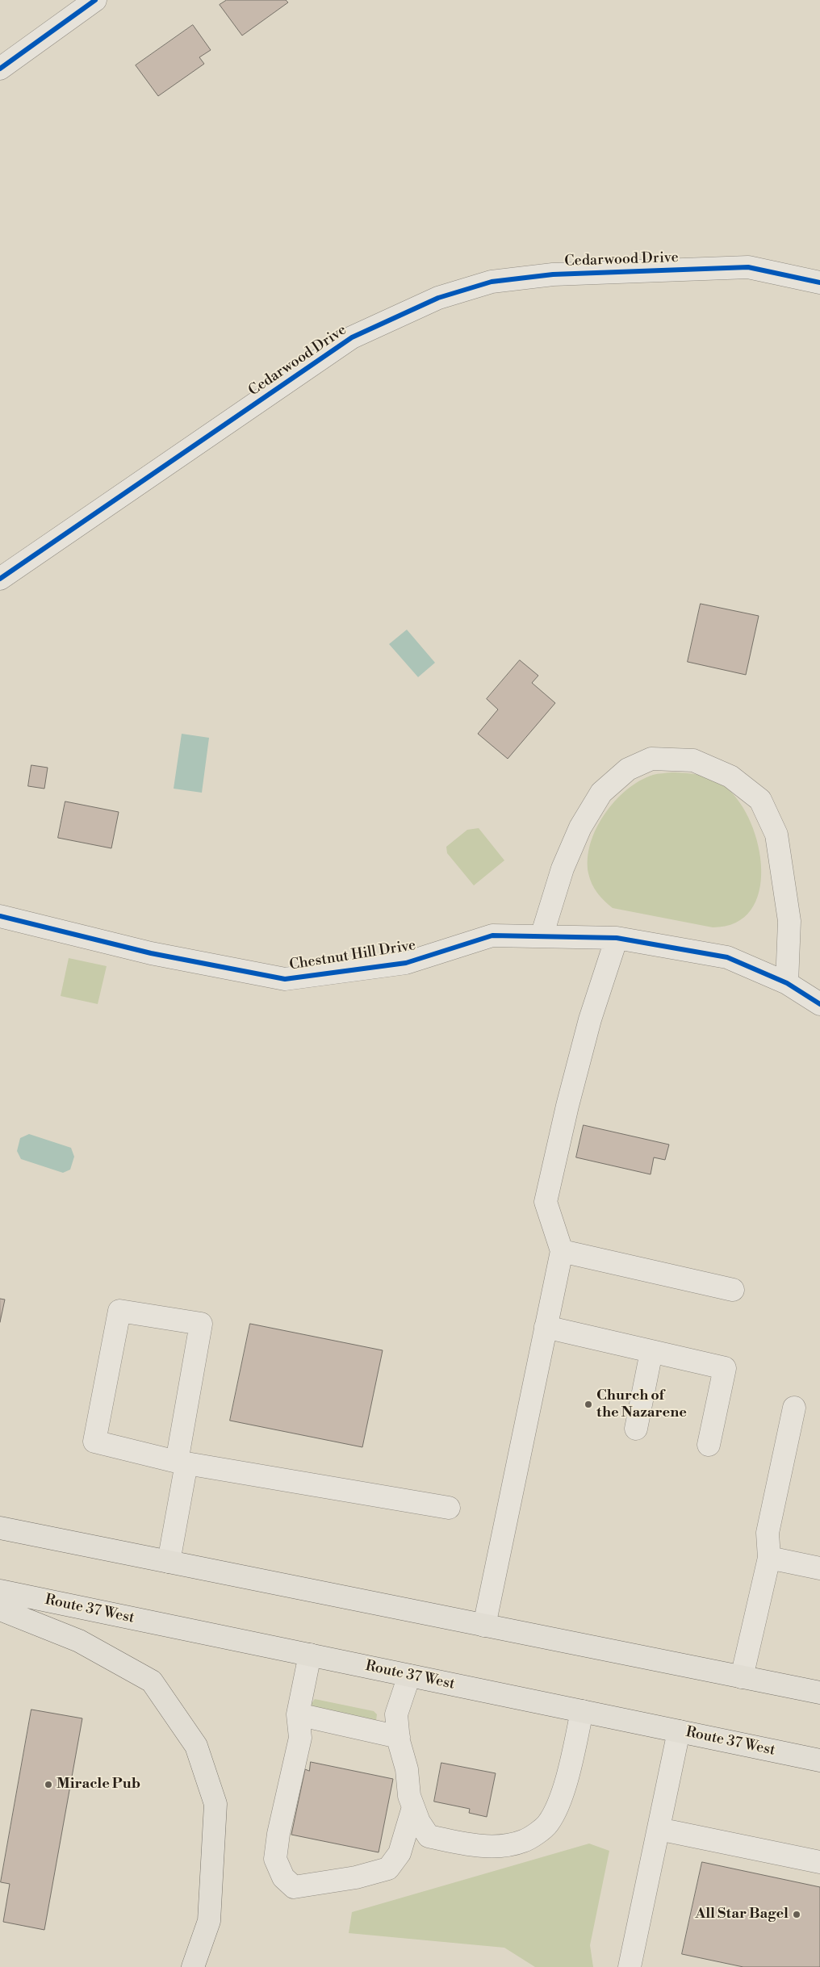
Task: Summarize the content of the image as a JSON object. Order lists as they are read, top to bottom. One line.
{"streets":{"highway":["Route 37 West"],"street":["Cedarwood Drive","Chestnut Hill Drive"]},"places":["Church of the Nazarene","Miracle Pub","All Star Bagel"]}
